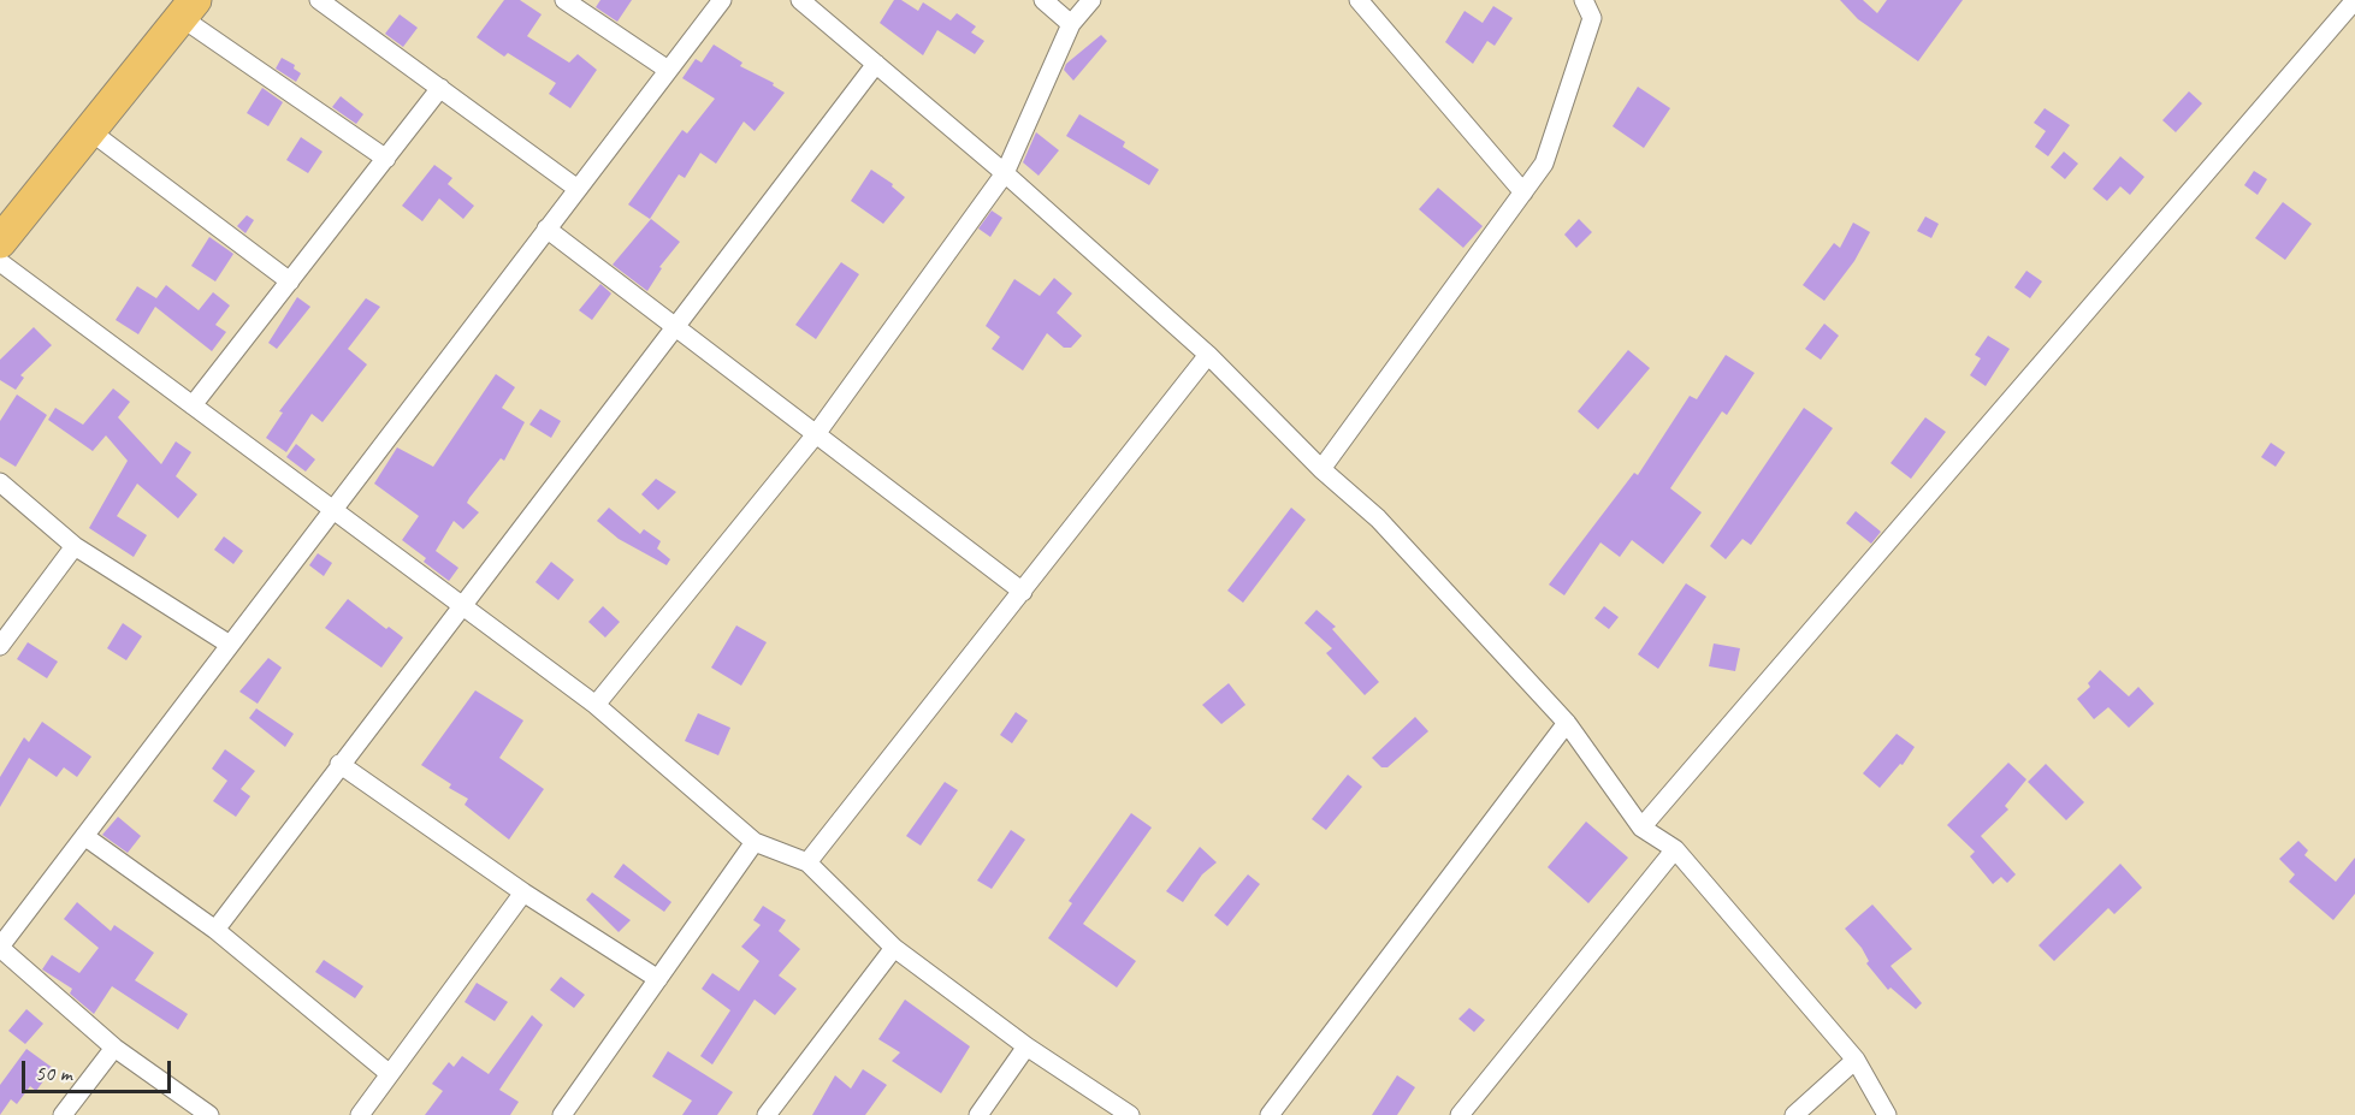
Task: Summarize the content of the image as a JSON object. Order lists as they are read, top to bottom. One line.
{"scale_bar":"50 m"}
